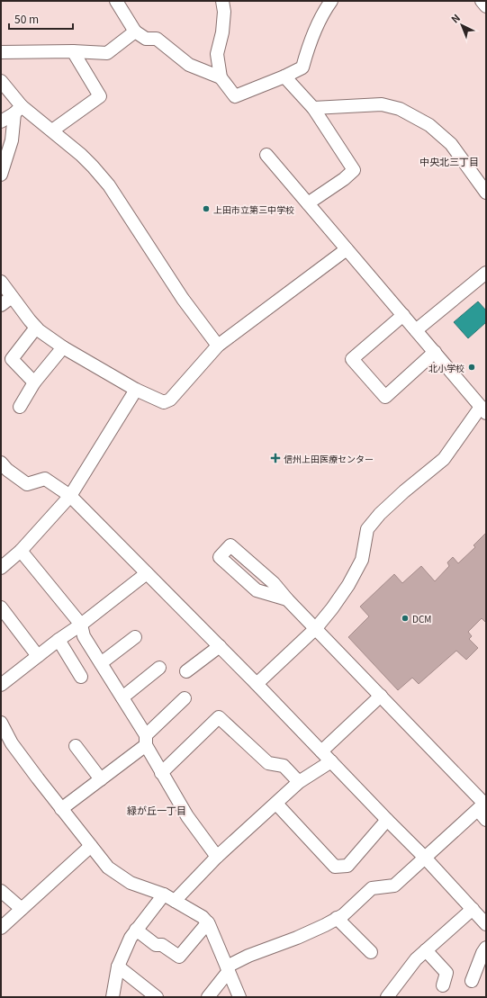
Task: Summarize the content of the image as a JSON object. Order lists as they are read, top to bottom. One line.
{"districts":["中央北三丁目","緑が丘一丁目"],"places":{"other":["上田市立第三中学校","北小学校","DCM"],"health":["信州上田医療センター"]},"scale_bar":"50 m","north":"top left"}
